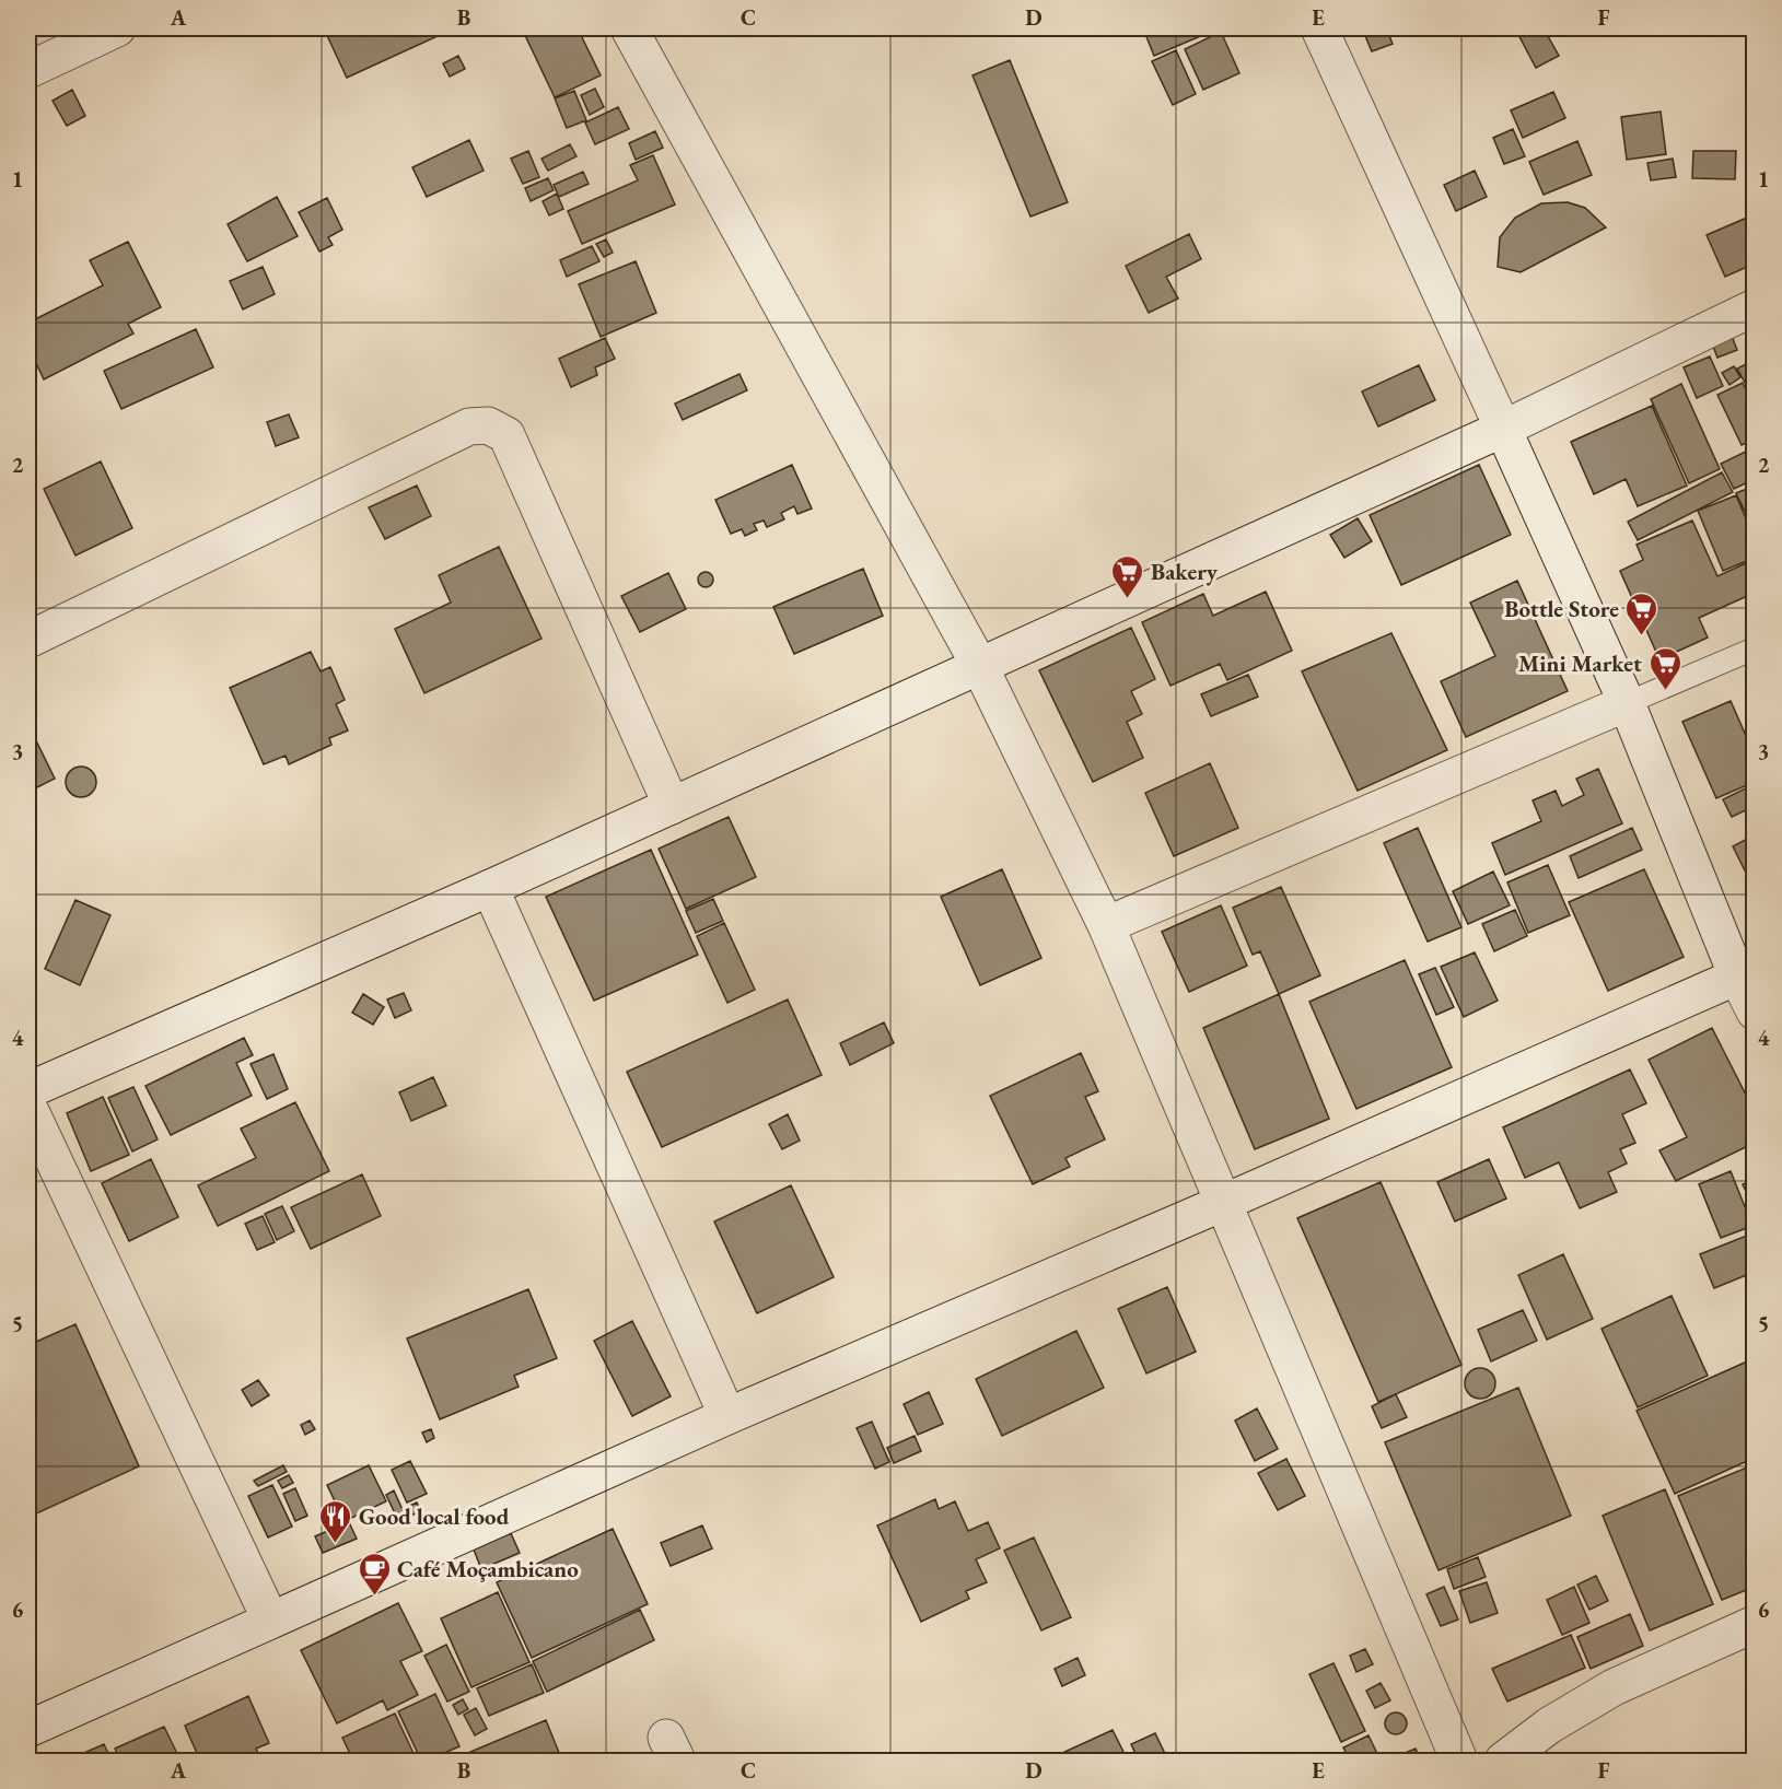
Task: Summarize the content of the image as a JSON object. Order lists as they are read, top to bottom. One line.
{"places":{"supermarket":["Bakery","Bottle Store","Mini Market"],"restaurant":["Good local food"],"cafe":["Café Moçambicano"]},"grid":{"columns":["A","B","C","D","E","F"],"rows":["1","2","3","4","5","6"]}}
